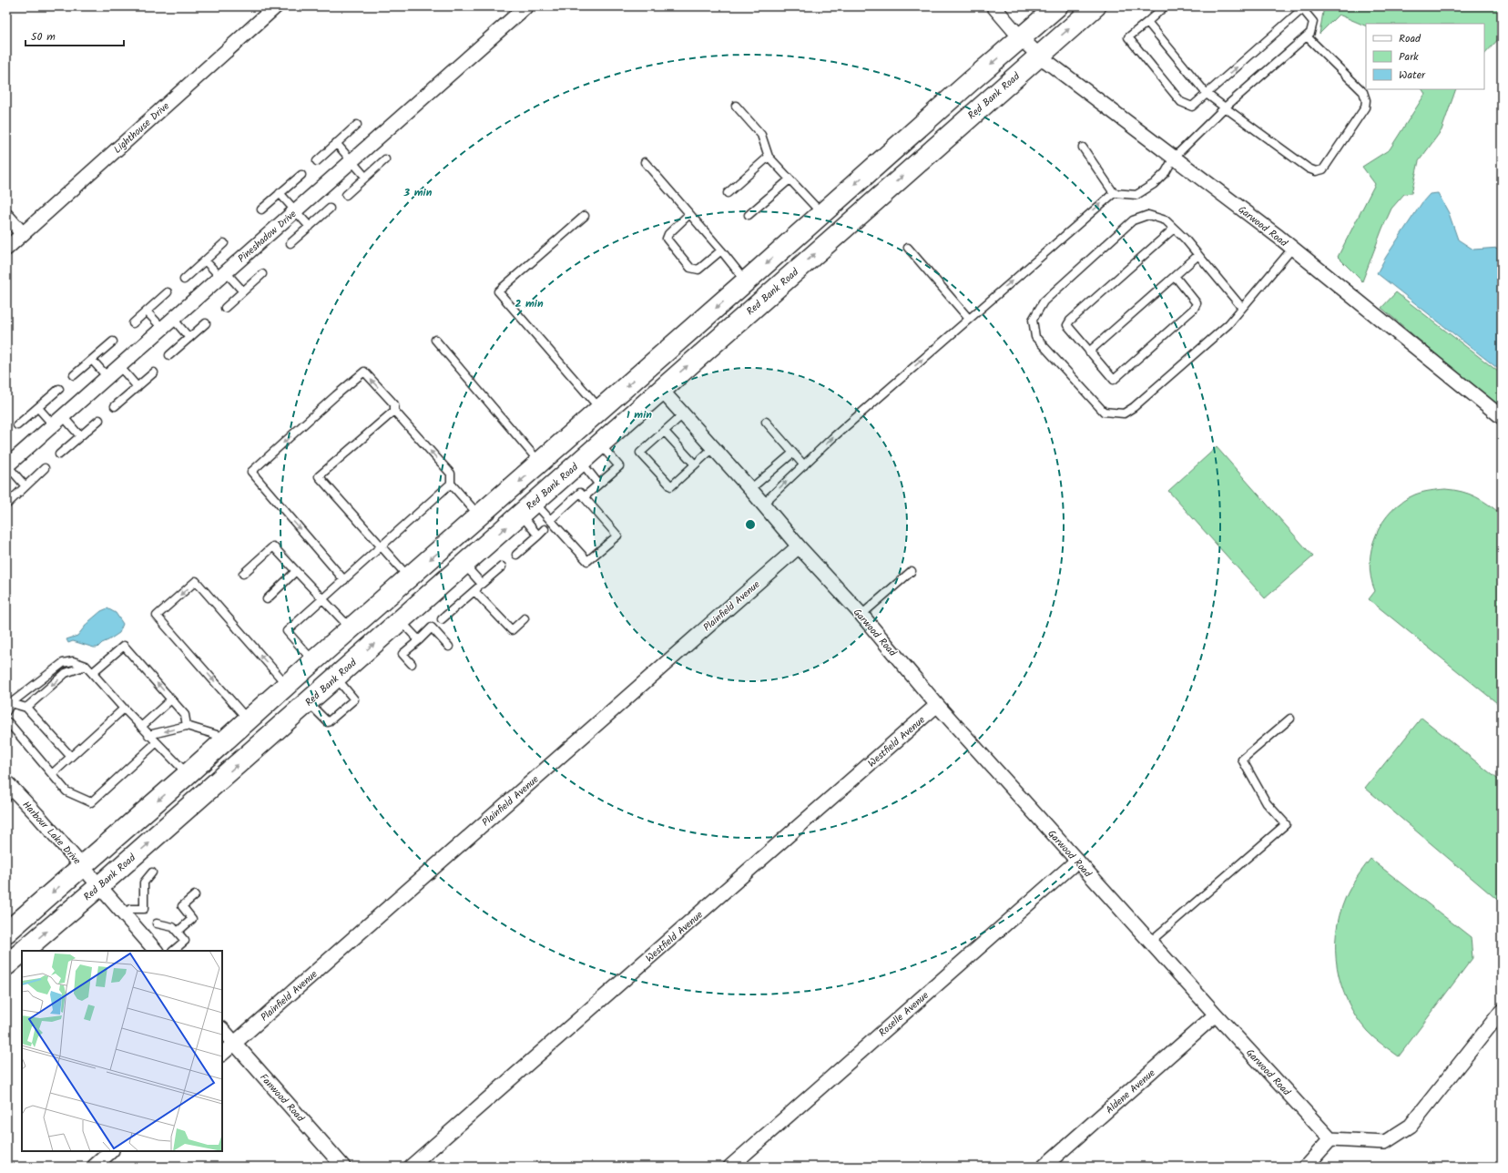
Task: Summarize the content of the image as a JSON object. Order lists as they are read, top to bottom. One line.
{"streets":{"main road":["Red Bank Road"],"street":["Lighthouse Drive","Garwood Road","Pineshadow Drive","Plainfield Avenue","Westfield Avenue","Harbour Lake Drive","Roselle Avenue","Aldene Avenue","Fanwood Road"]},"crossings":[["Red Bank Road","Garwood Road"],["Garwood Road","Plainfield Avenue"],["Garwood Road","Westfield Avenue"],["Garwood Road","Roselle Avenue"],["Garwood Road","Aldene Avenue"],["Plainfield Avenue","Fanwood Road"]],"legend":["Road","Park","Water"],"scale_bar":"50 m","rings":["3 min","2 min","1 min"]}
